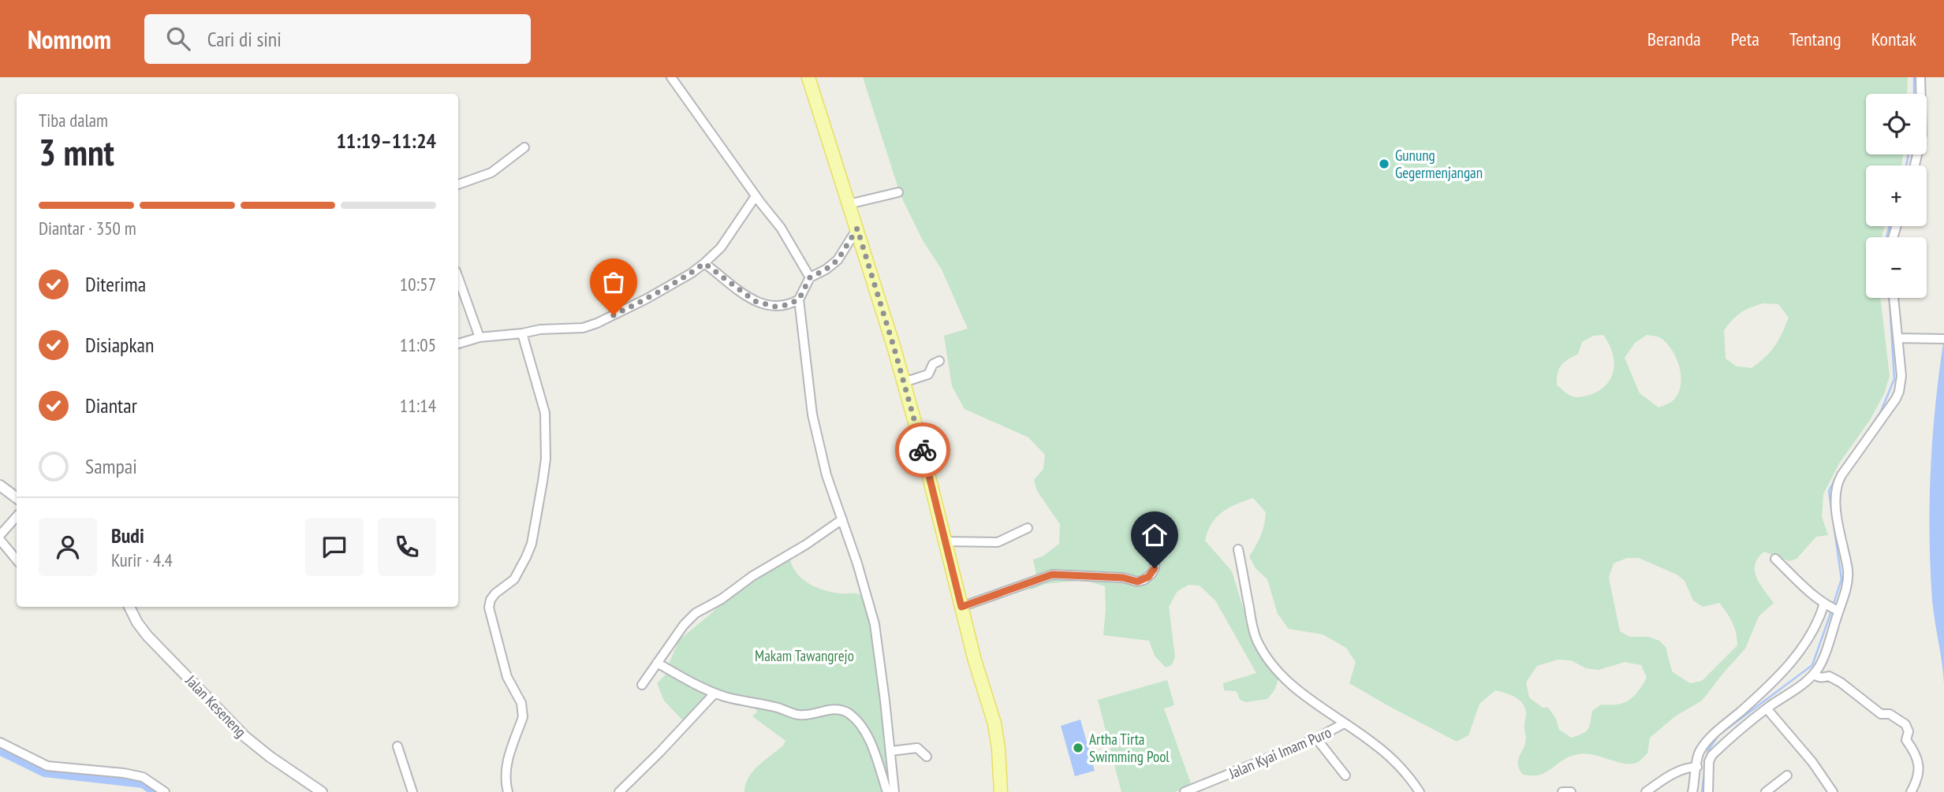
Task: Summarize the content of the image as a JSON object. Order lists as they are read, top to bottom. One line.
{"streets":{"street":["Jalan Keseneng","Jalan Kyai Imam Puro"]},"parks":["Makam Tawangrejo"],"places":["Gunung Gegermenjangan","Artha Tirta Swimming Pool"],"page":{"header":"Nomnom","search":"Cari di sini","nav":["Beranda","Peta","Tentang","Kontak"],"map_buttons":["+","−"],"heading":["3 mnt","Tiba dalam","11:19–11:24"],"panel":["Budi","Kurir · 4.4"],"bar":"Diantar · 350 m","list":[["Diterima","10:57"],["Disiapkan","11:05"],["Diantar","11:14"],"Sampai"]}}
